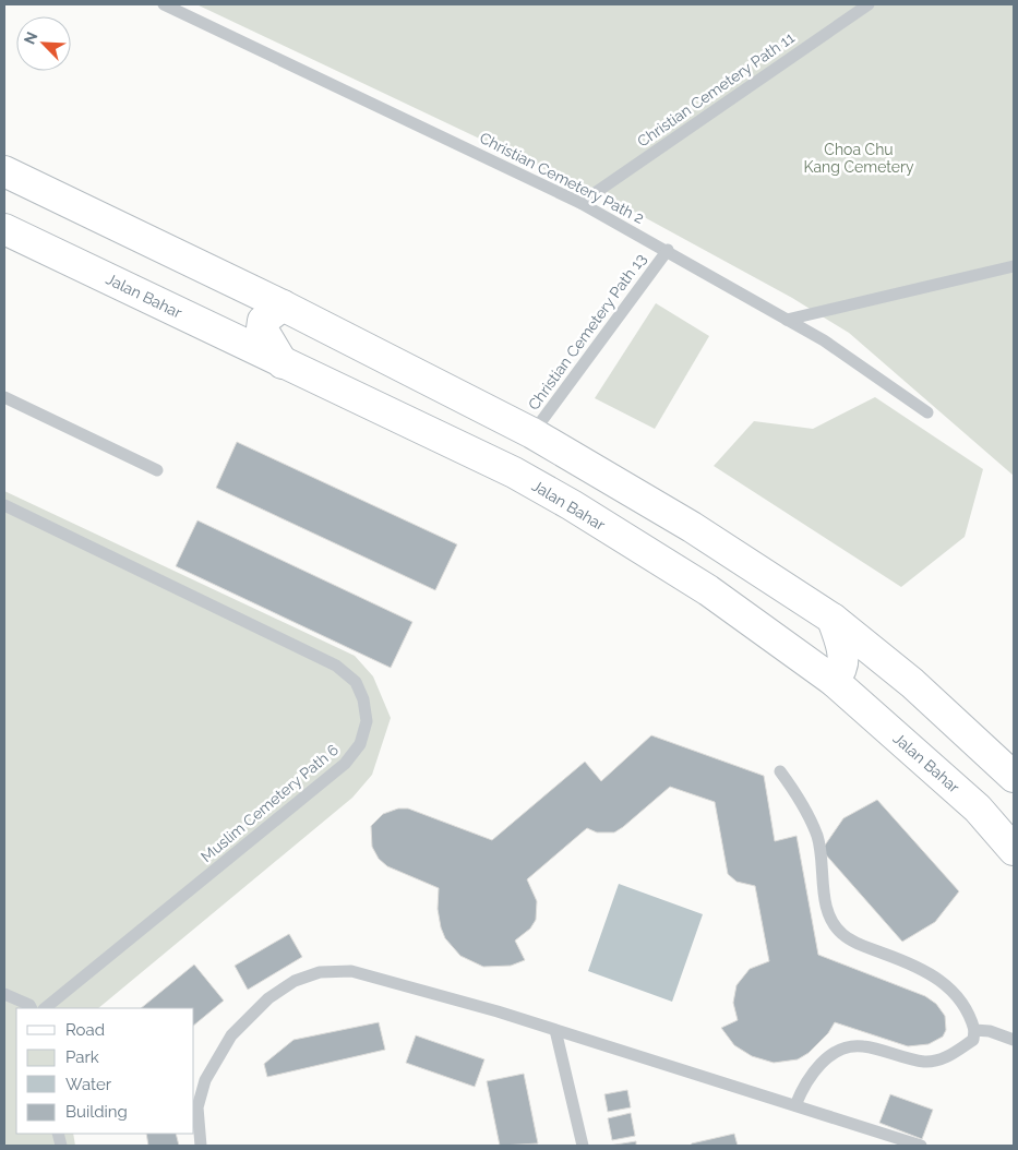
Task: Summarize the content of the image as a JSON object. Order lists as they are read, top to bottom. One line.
{"streets":{"main road":["Jalan Bahar"],"lane":["Christian Cemetery Path 11","Christian Cemetery Path 2","Christian Cemetery Path 13","Muslim Cemetery Path 6"]},"crossings":[["Christian Cemetery Path 11","Christian Cemetery Path 2"],["Christian Cemetery Path 2","Christian Cemetery Path 13"]],"parks":["Choa Chu Kang Cemetery"],"legend":["Road","Park","Water","Building"],"north":"top left"}
